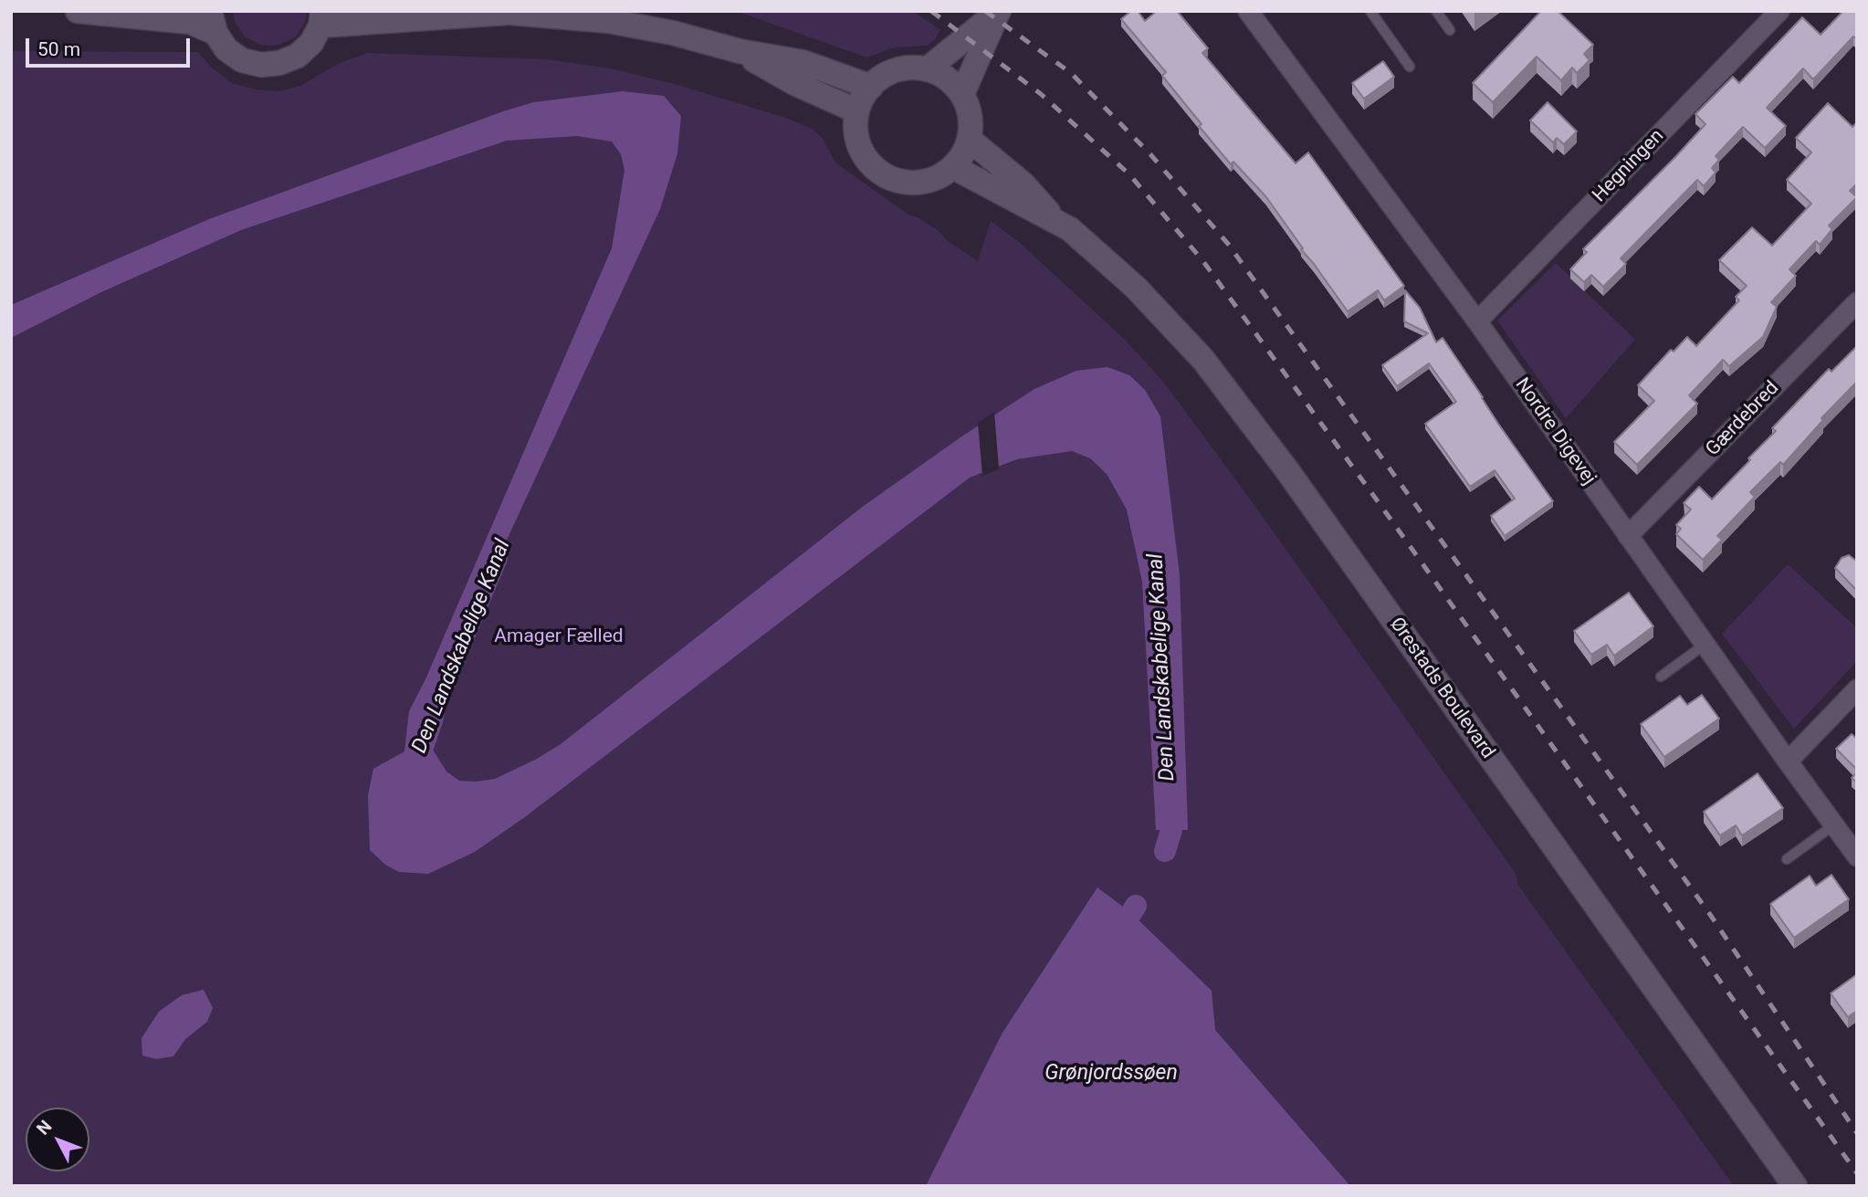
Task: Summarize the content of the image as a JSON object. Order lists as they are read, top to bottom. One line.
{"streets":{"street":["Hegningen","Gærdebred","Nordre Digevej","Ørestads Boulevard"]},"crossings":[["Hegningen","Nordre Digevej"],["Gærdebred","Nordre Digevej"]],"water":["Den Landskabelige Kanal","Grønjordssøen"],"parks":["Amager Fælled"],"scale_bar":"50 m","north":"top left"}
